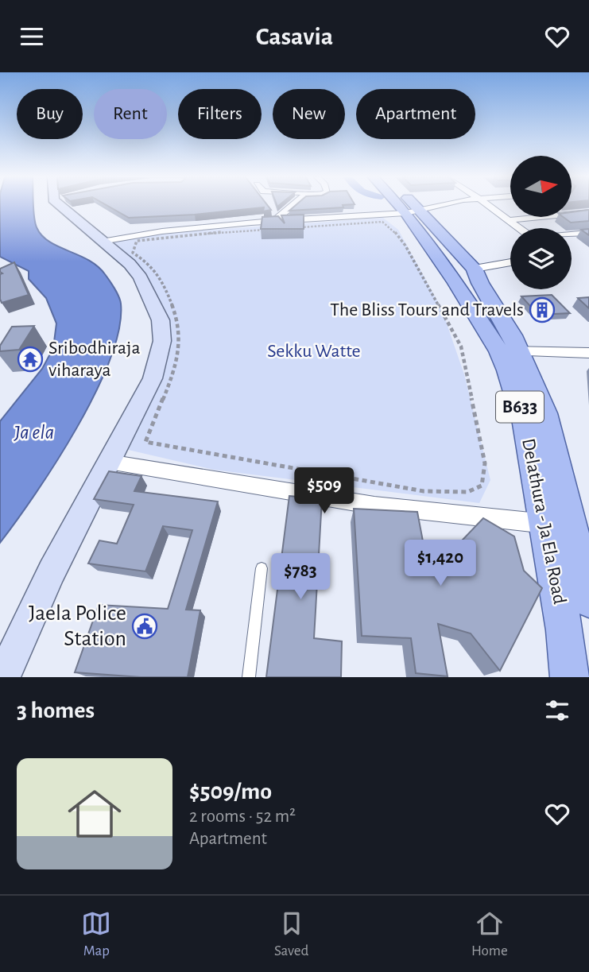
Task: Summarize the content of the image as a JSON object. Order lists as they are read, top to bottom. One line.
{"streets":{"main road":["B633","Delathura - Ja Ela Road"]},"water":["Ja ela"],"parks":["Sekku Watte"],"places":{"building":["The Bliss Tours and Travels"],"temple":["Sribodhiraja viharaya"],"public building":["Jaela Police Station"]},"north":"right","page":{"header":"Casavia","chip":["Buy","Rent","Filters","New","Apartment"],"price":["$509","$1,420","$783"],"heading":"3 homes","list":[{"name":"$509/mo","note":"2 rooms · 52 m² · Apartment"}],"tabs":["Map","Saved","Home"]}}
